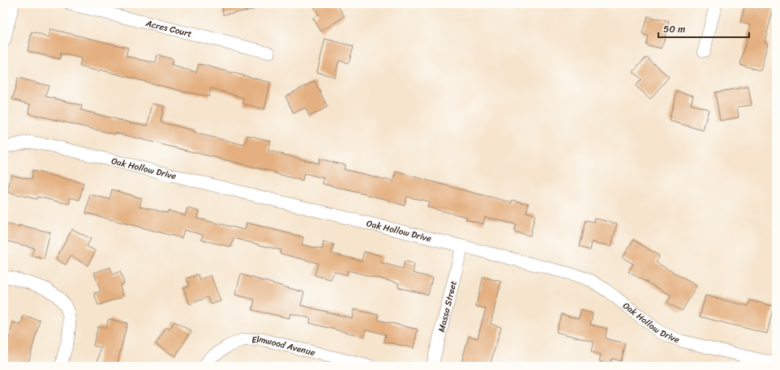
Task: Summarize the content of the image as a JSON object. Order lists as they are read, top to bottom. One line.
{"streets":{"street":["Acres Court","Oak Hollow Drive","Massa Street","Elmwood Avenue"]},"crossings":[["Oak Hollow Drive","Massa Street"]],"scale_bar":"50 m"}
